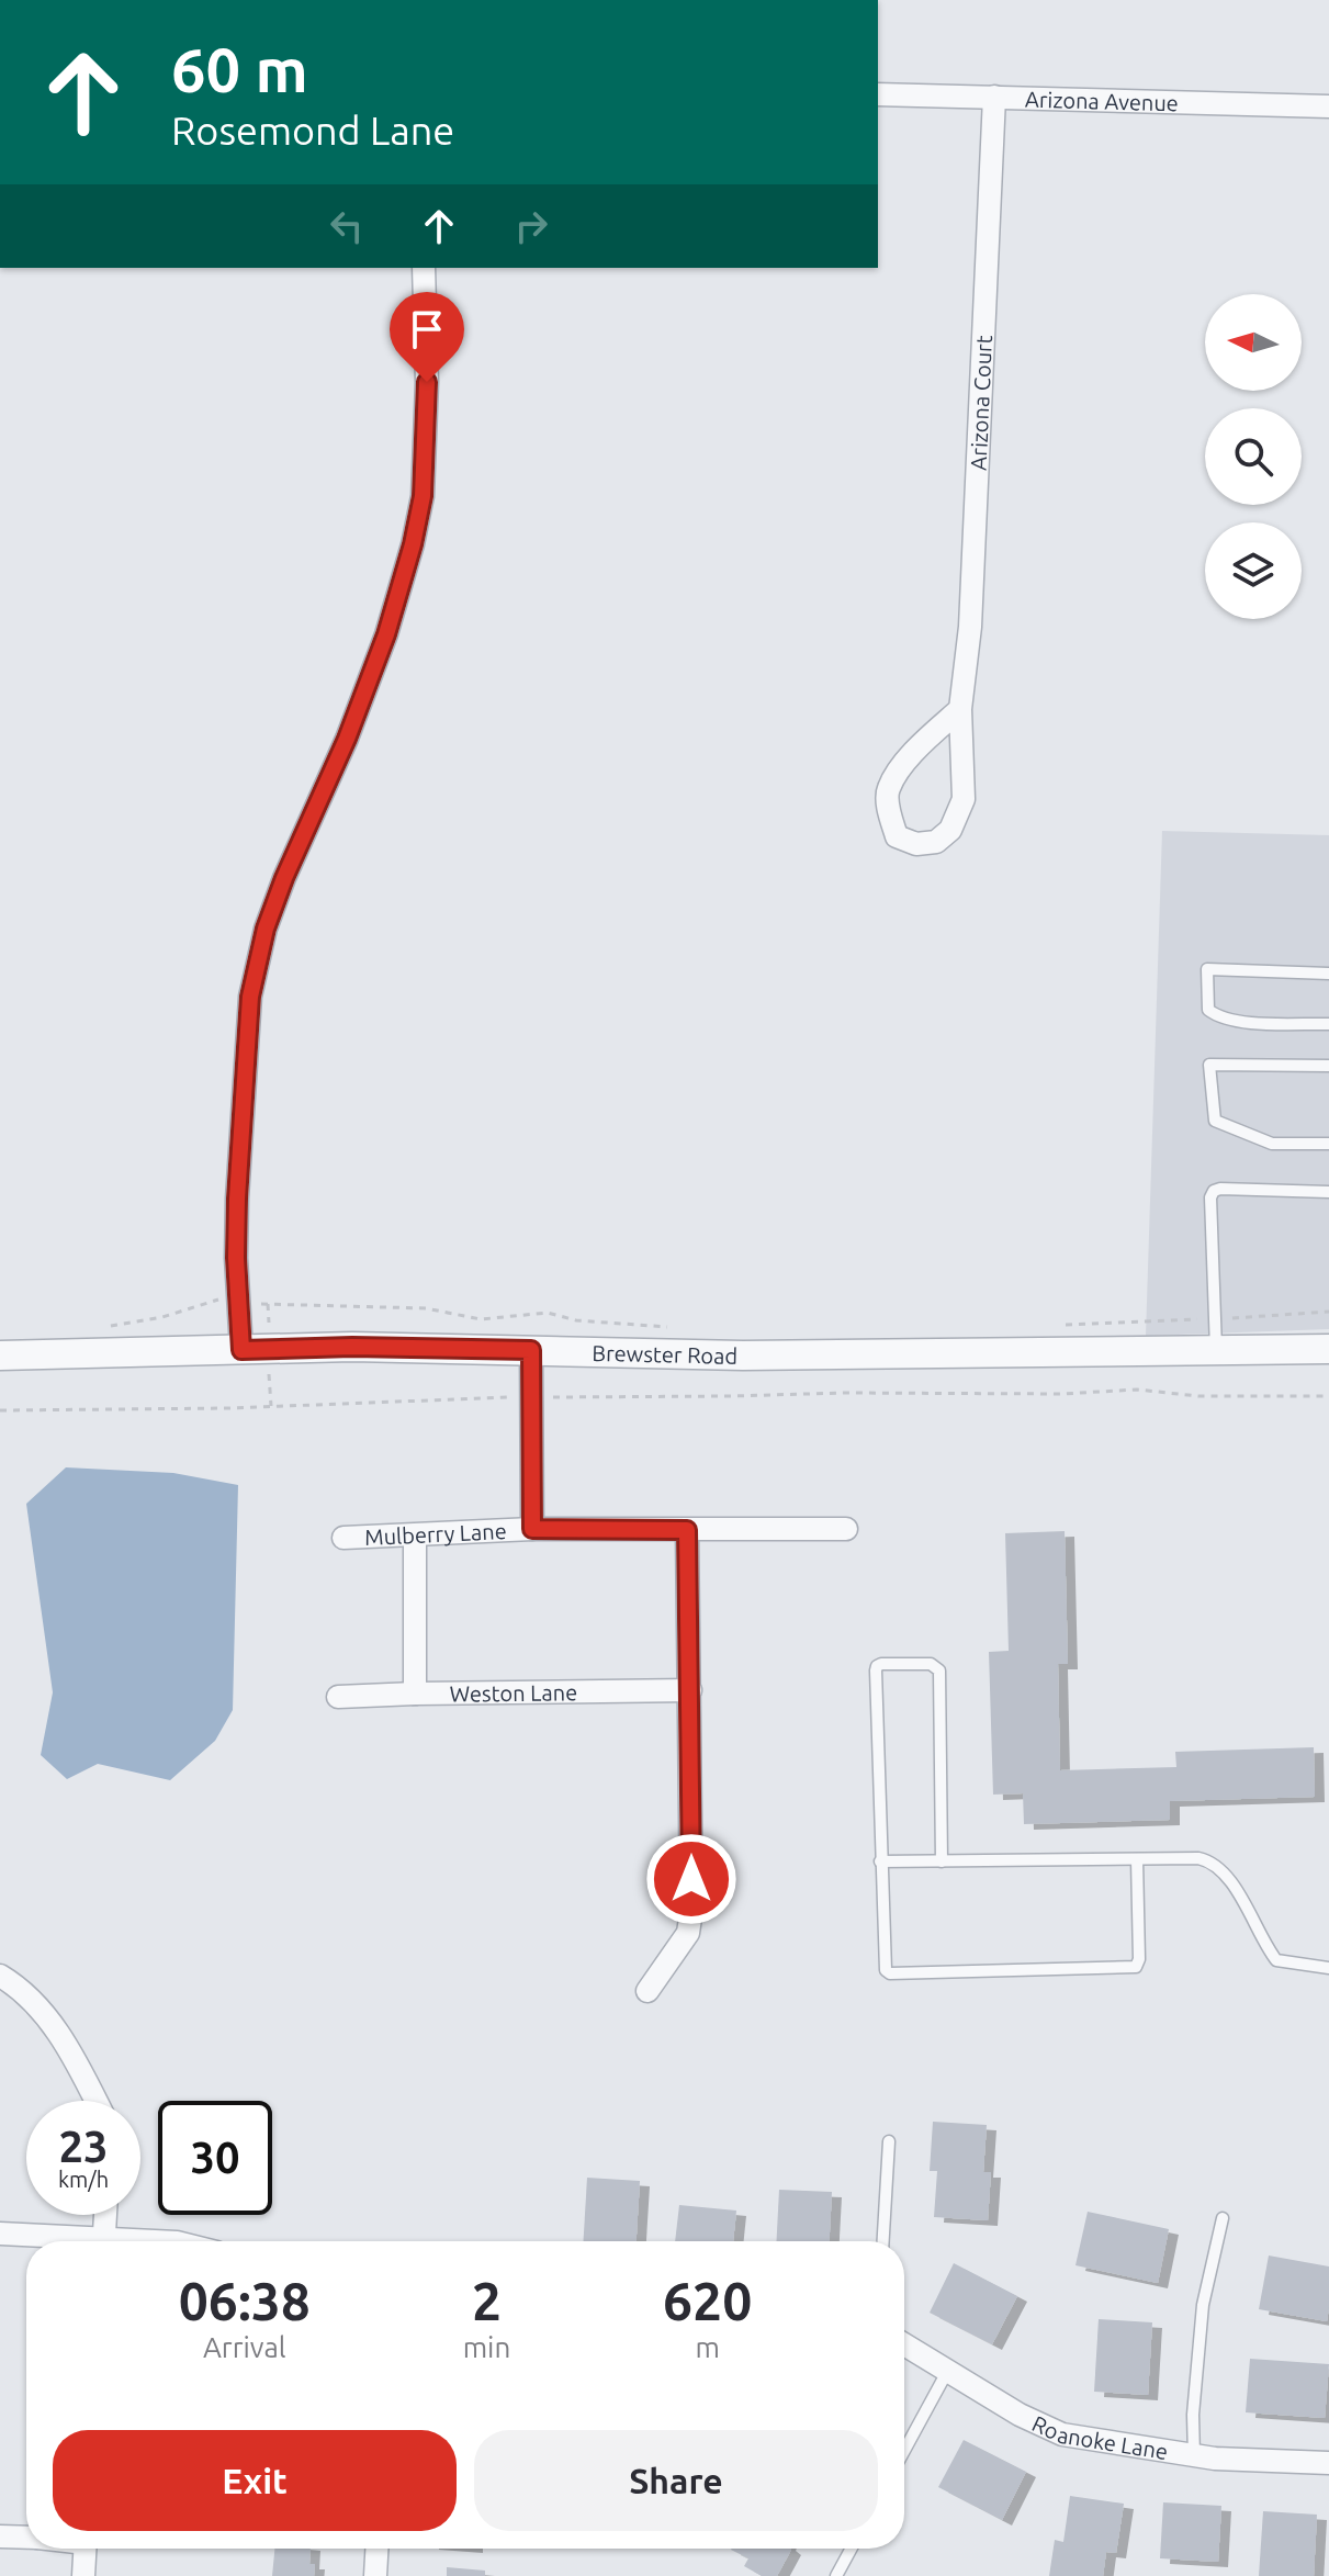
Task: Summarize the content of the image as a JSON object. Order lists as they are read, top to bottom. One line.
{"streets":{"street":["Arizona Avenue","Arizona Court","Brewster Road","Mulberry Lane","Weston Lane","Roanoke Lane"]},"crossings":[["Arizona Avenue","Arizona Court"]],"north":"left","page":{"turn":["60 m","Rosemond Lane"],"speed":"23 km/h","limit":"30","eta":["06:38","Arrival","2","min","620","m"],"buttons":["Exit","Share"]}}
